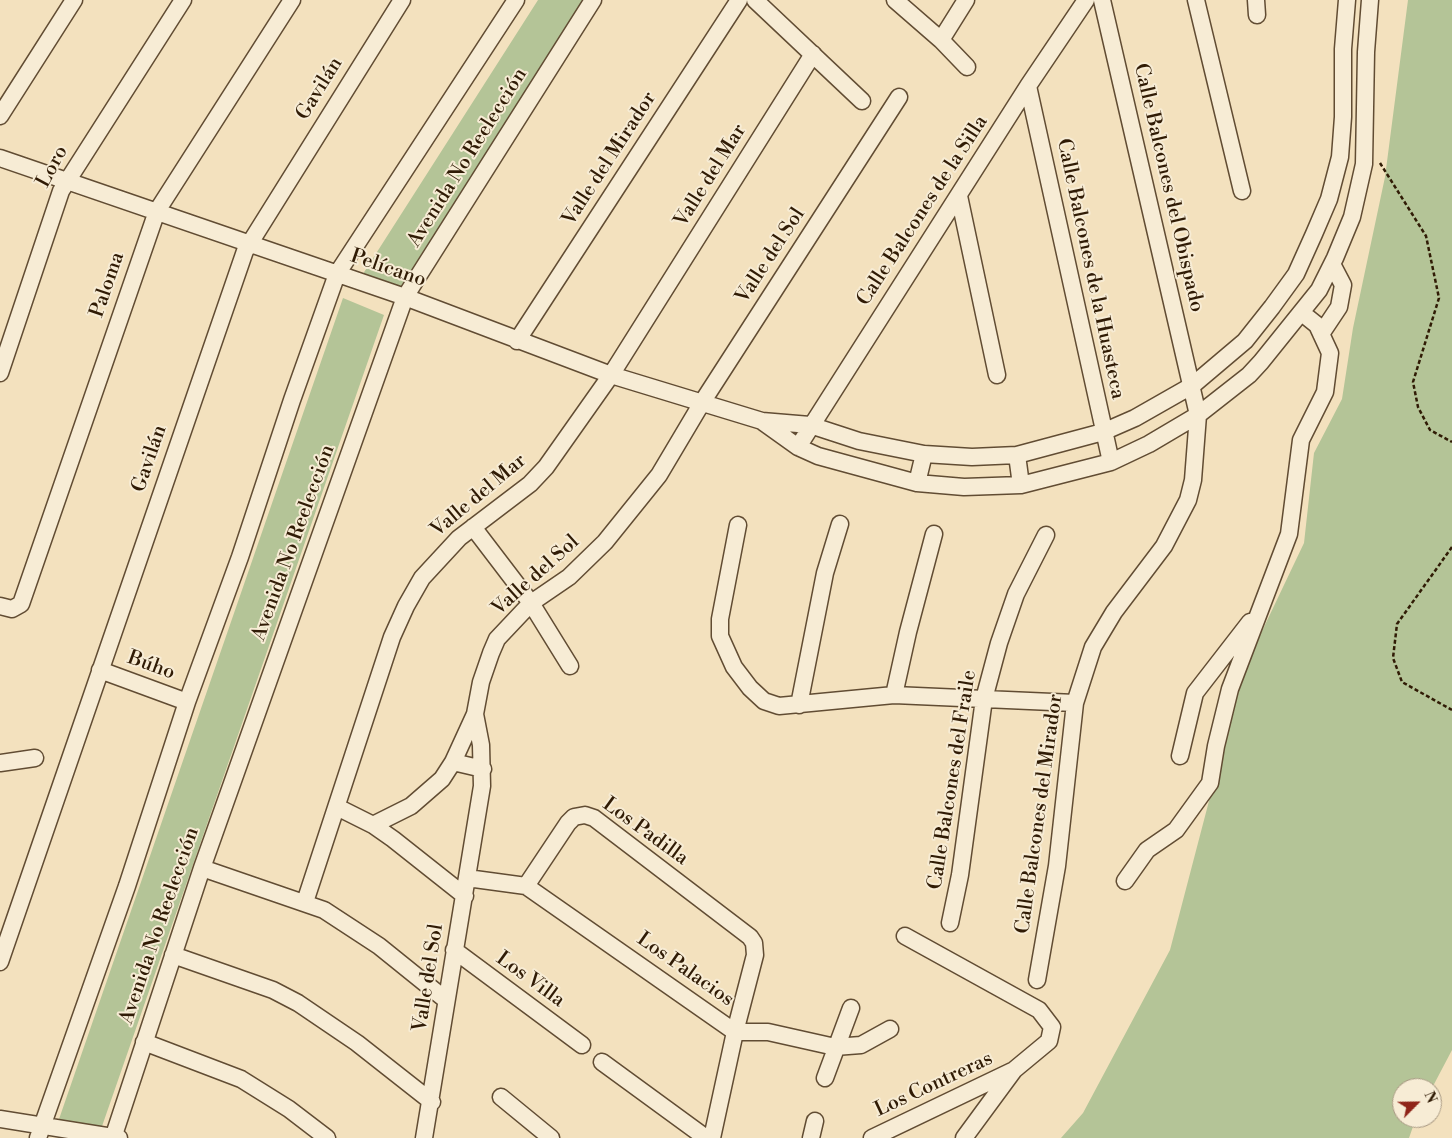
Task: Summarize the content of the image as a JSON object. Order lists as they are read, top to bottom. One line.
{"streets":{"street":["Gavilán","Avenida No Reelección","Valle del Mirador","Loro","Valle del Mar","Calle Balcones del Obispado","Calle Balcones de la Silla","Valle del Sol","Pelícano","Calle Balcones de la Huasteca","Paloma","Búho","Calle Balcones del Fraile","Calle Balcones del Mirador","Los Padilla","Los Palacios","Los Villa","Los Contreras"]},"crossings":[["Gavilán","Pelícano"],["Gavilán","Búho"],["Avenida No Reelección","Pelícano"],["Valle del Mirador","Pelícano"],["Loro","Pelícano"],["Valle del Mar","Pelícano"],["Calle Balcones del Obispado","Pelícano"],["Calle Balcones del Obispado","Calle Balcones del Mirador"],["Calle Balcones de la Silla","Pelícano"],["Calle Balcones de la Silla","Calle Balcones de la Huasteca"],["Valle del Sol","Pelícano"],["Valle del Sol","Los Palacios"],["Valle del Sol","Los Villa"],["Pelícano","Calle Balcones de la Huasteca"],["Pelícano","Paloma"],["Pelícano","Calle Balcones del Mirador"],["Los Padilla","Los Palacios"]],"north":"top right"}
